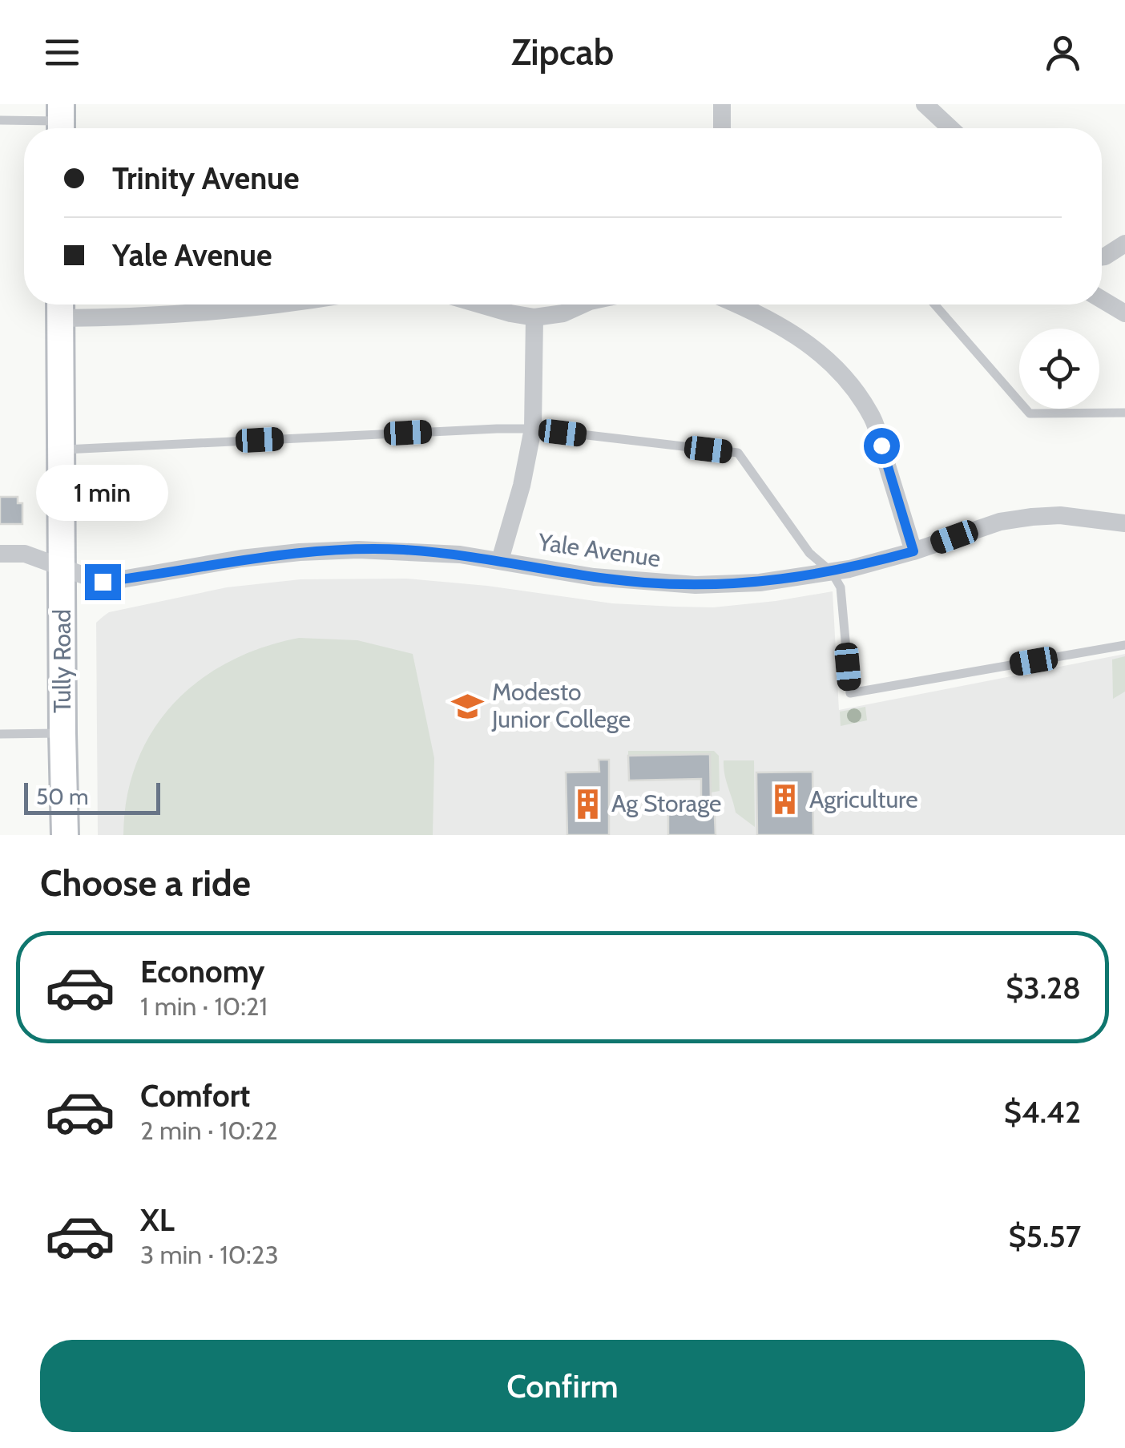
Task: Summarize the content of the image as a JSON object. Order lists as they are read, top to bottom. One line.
{"streets":{"main road":["Tully Road"],"street":["Yale Avenue"]},"crossings":[["Yale Avenue","Tully Road"]],"places":{"school or university":["Modesto Junior College"],"building":["Agriculture","Ag Storage"]},"scale_bar":"50 m","page":{"header":"Zipcab","banner":["Trinity Avenue","Yale Avenue"],"bubble":"1 min","scale":"50 m","heading":"Choose a ride","list":[{"name":"Economy","note":"1 min · 10:21","value":"$3.28"},{"name":"Comfort","note":"2 min · 10:22","value":"$4.42"},{"name":"XL","note":"3 min · 10:23","value":"$5.57"}],"buttons":"Confirm"}}
